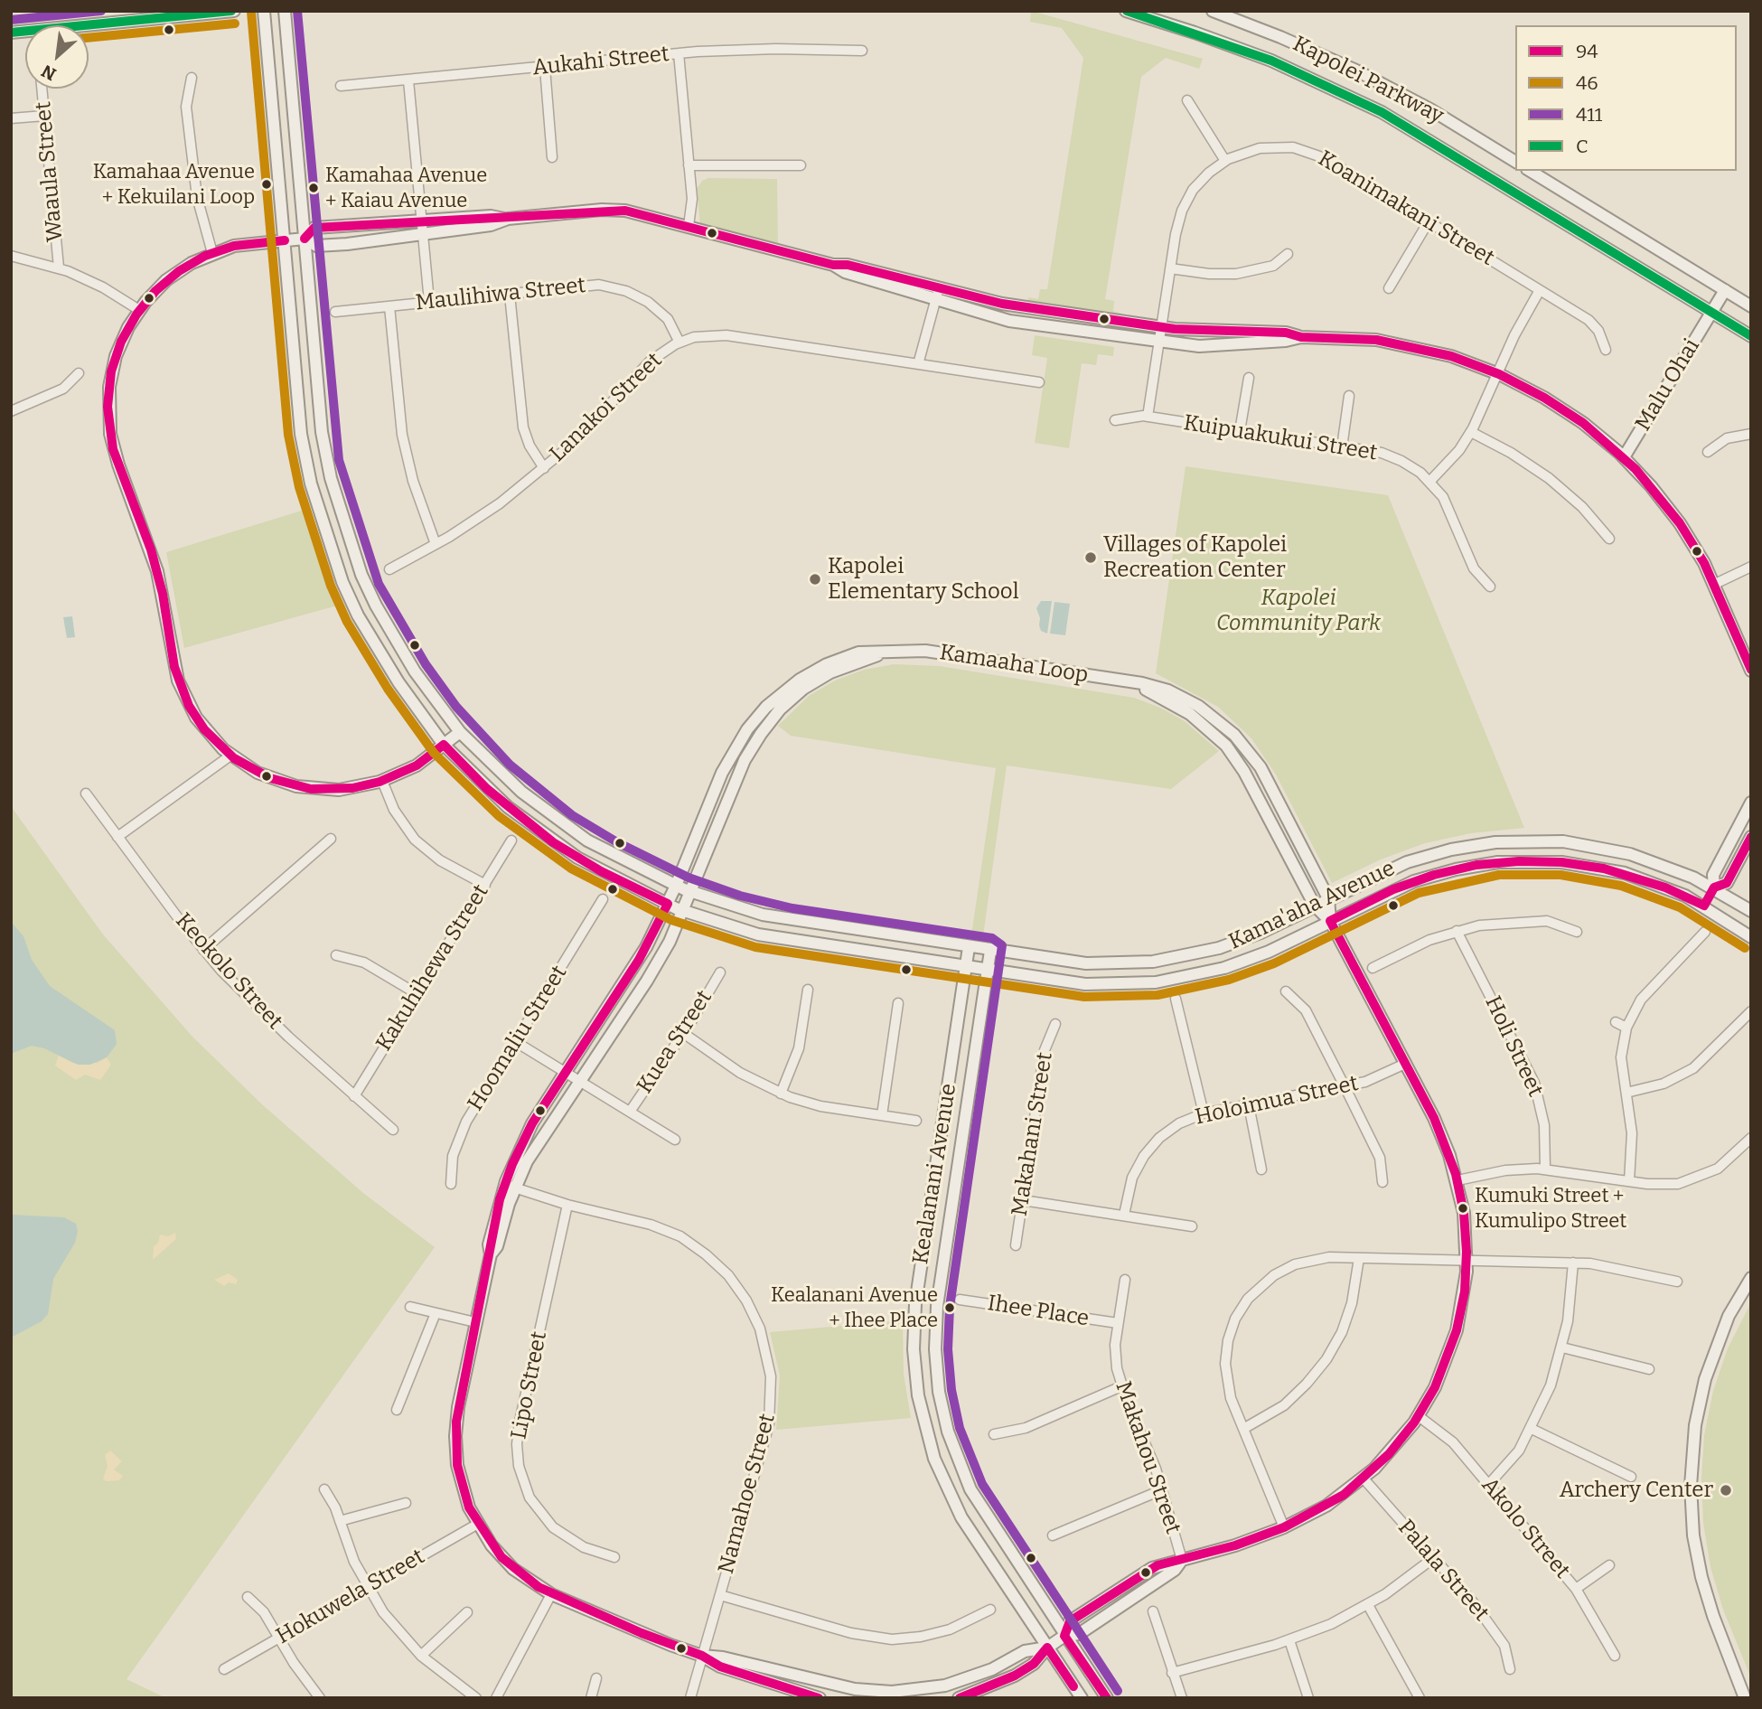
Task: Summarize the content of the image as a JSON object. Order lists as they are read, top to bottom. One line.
{"streets":{"street":["Aukahi Street","Kapolei Parkway","Waaula Street","Koanimakani Street","Maulihiwa Street","Malu Ohai","Lanakoi Street","Kuipuakukui Street","Kamaaha Loop","Kama'aha Avenue","Kakuhihewa Street","Keokolo Street","Hoomaliu Street","Kuea Street","Holi Street","Holoimua Street","Makahani Street","Kealanani Avenue","Ihee Place","Lipo Street","Makahou Street","Namahoe Street","Akolo Street","Palala Street","Hokuwela Street"]},"crossings":[["Kapolei Parkway","Malu Ohai"],["Koanimakani Street","Kuipuakukui Street"],["Maulihiwa Street","Lanakoi Street"],["Kamaaha Loop","Kama'aha Avenue"],["Kamaaha Loop","Namahoe Street"],["Kama'aha Avenue","Kealanani Avenue"],["Kakuhihewa Street","Keokolo Street"],["Ihee Place","Makahou Street"],["Lipo Street","Namahoe Street"]],"parks":["Kapolei Community Park"],"places":["Kamahaa Avenue + Kekuilani Loop","Kamahaa Avenue + Kaiau Avenue","Villages of Kapolei Recreation Center","Kapolei Elementary School","Kumuki Street + Kumulipo Street","Kealanani Avenue + Ihee Place","Archery Center"],"lines":["transit line 411","transit line C","transit line 46","transit line 94"],"legend":["94","46","411","C"],"north":"bottom left"}
